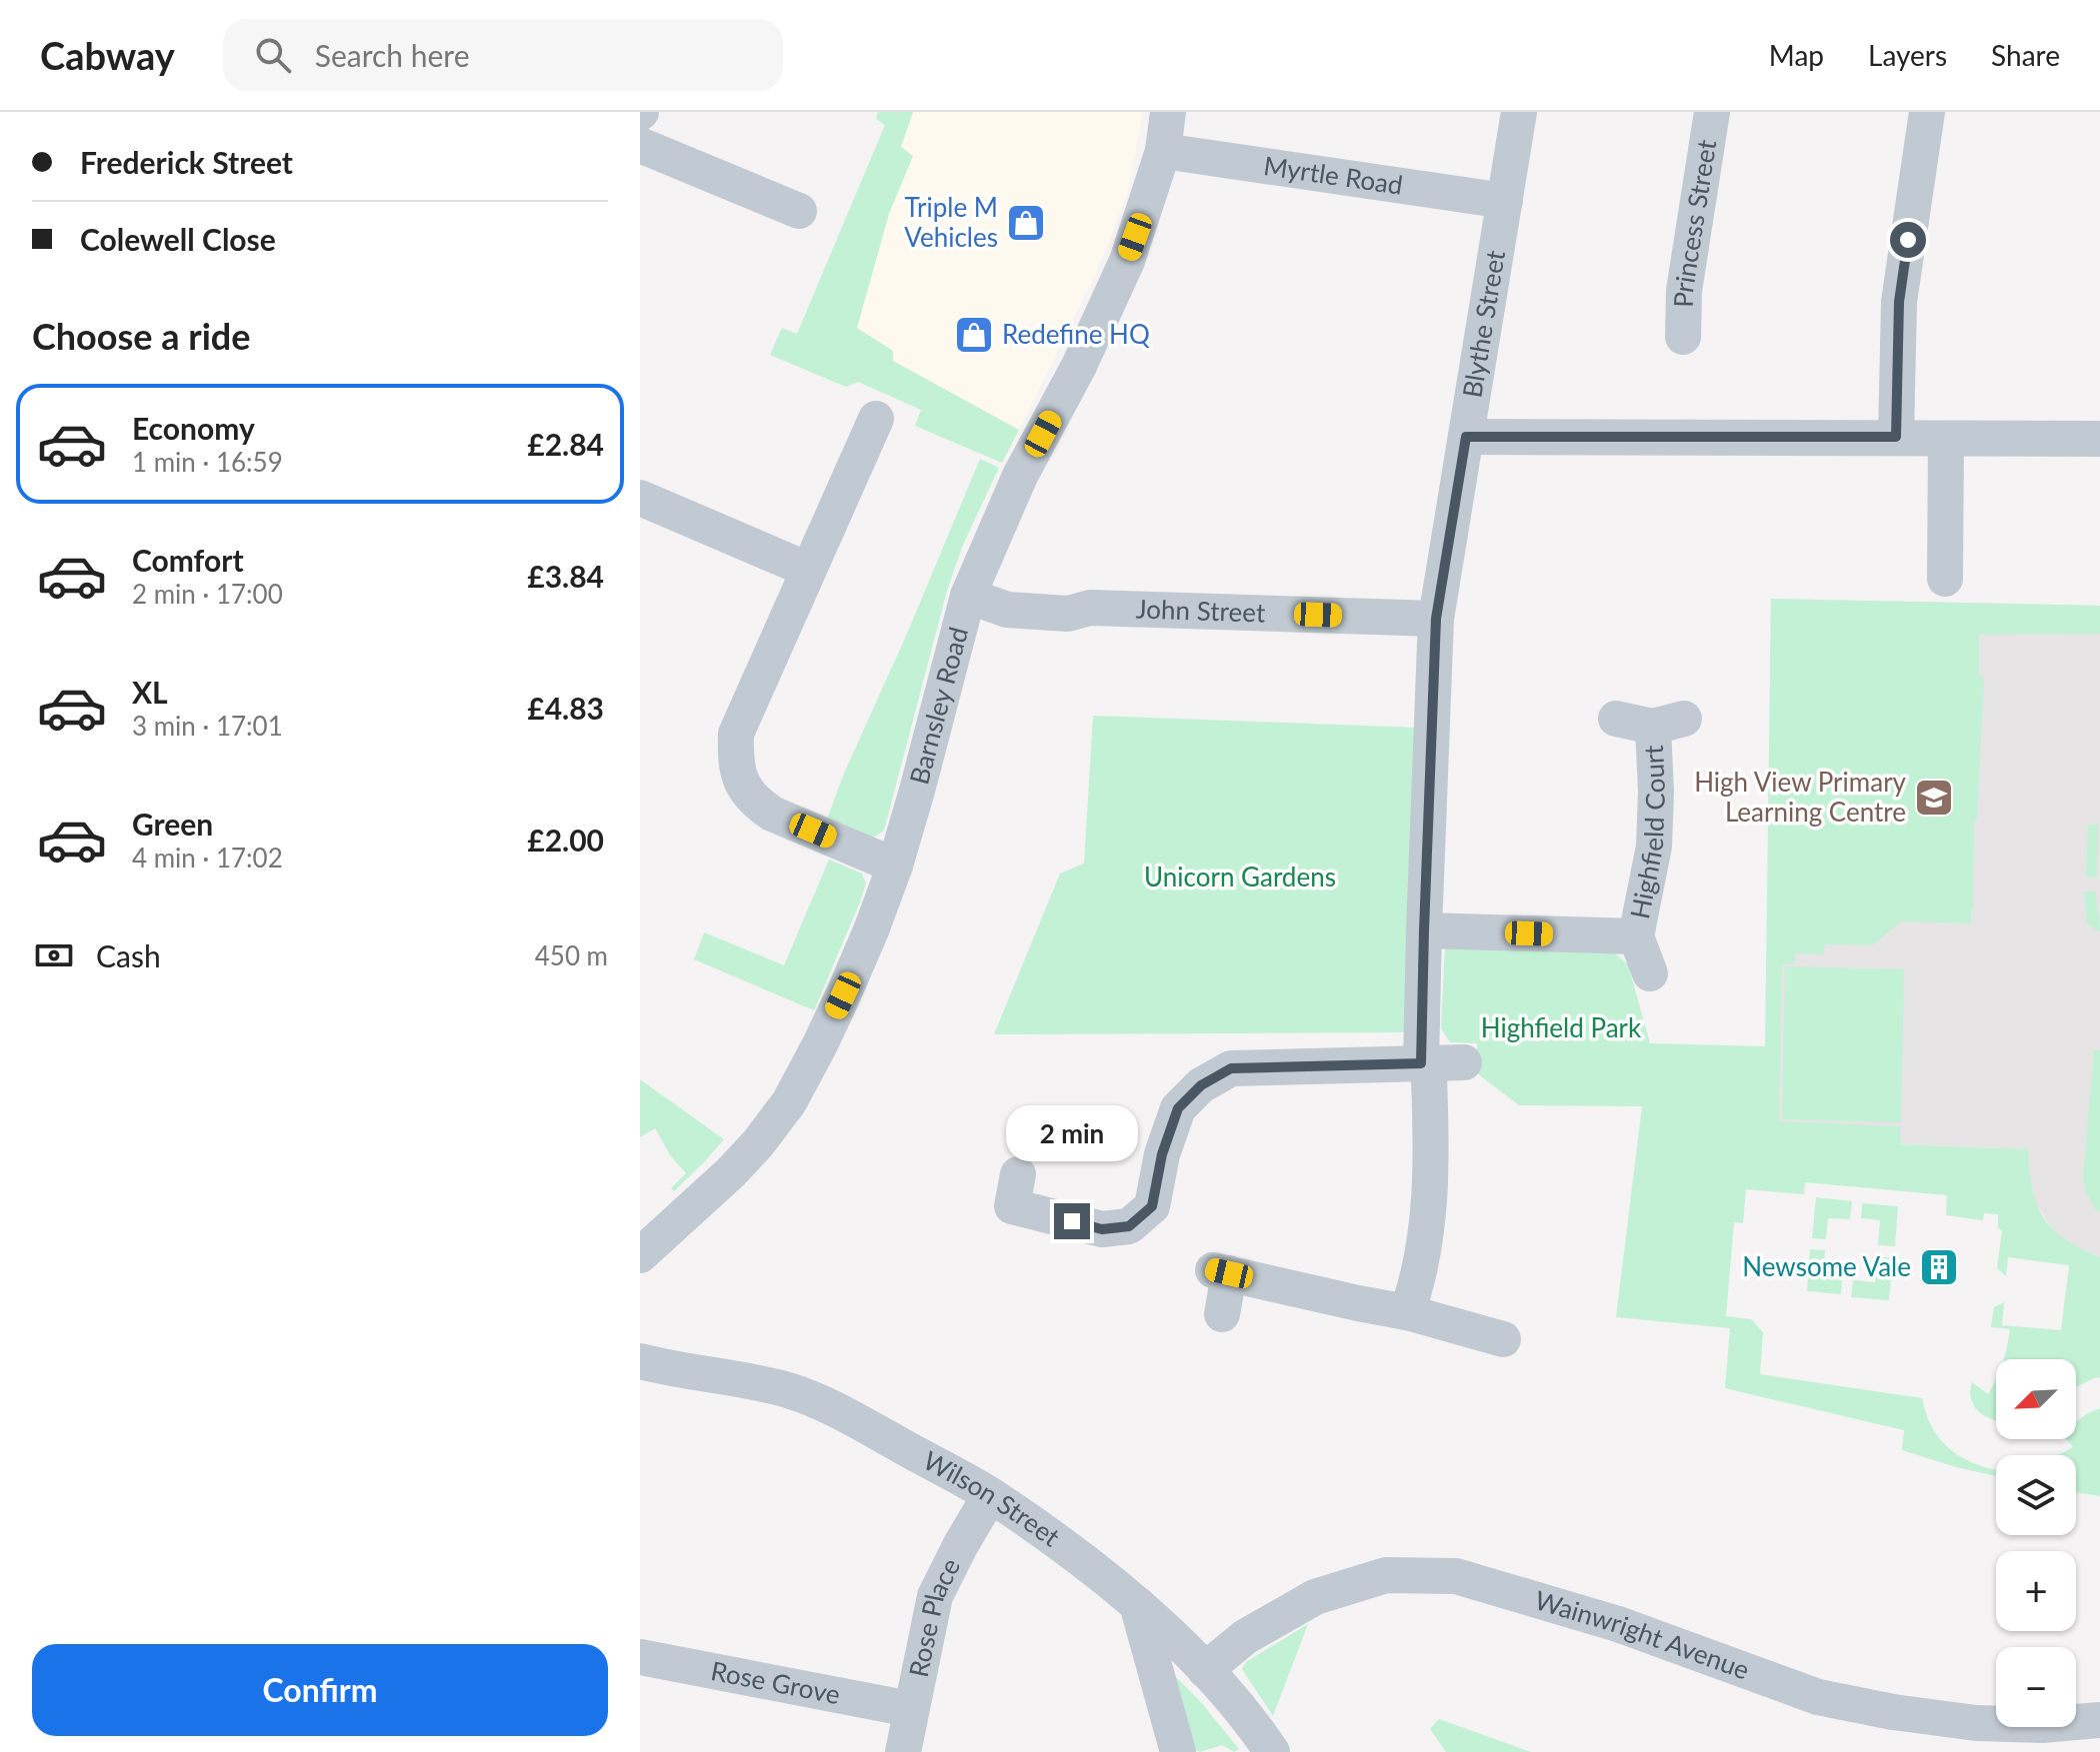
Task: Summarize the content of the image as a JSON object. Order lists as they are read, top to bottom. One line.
{"streets":{"street":["Myrtle Road","Princess Street","Blythe Street","John Street","Barnsley Road","Highfield Court","Wilson Street","Rose Place","Wainwright Avenue","Rose Grove"]},"crossings":[["Myrtle Road","Blythe Street"],["Myrtle Road","Barnsley Road"],["Blythe Street","John Street"],["Blythe Street","Highfield Court"],["John Street","Barnsley Road"],["Wilson Street","Rose Place"],["Wilson Street","Wainwright Avenue"],["Rose Place","Rose Grove"]],"parks":["Unicorn Gardens","Highfield Park"],"places":{"shop":["Triple M Vehicles","Redefine HQ"],"school or university":["High View Primary Learning Centre"],"building":["Newsome Vale"]},"north":"bottom left","page":{"header":"Cabway","search":"Search here","nav":["Map","Layers","Share"],"banner":["Frederick Street","Colewell Close"],"heading":"Choose a ride","list":[{"name":"Economy","note":"1 min · 16:59","value":"£2.84"},{"name":"Comfort","note":"2 min · 17:00","value":"£3.84"},{"name":"XL","note":"3 min · 17:01","value":"£4.83"},{"name":"Green","note":"4 min · 17:02","value":"£2.00"}],"pay":["Cash","450 m"],"bubble":"2 min","map_buttons":["+","−"],"buttons":"Confirm"}}
